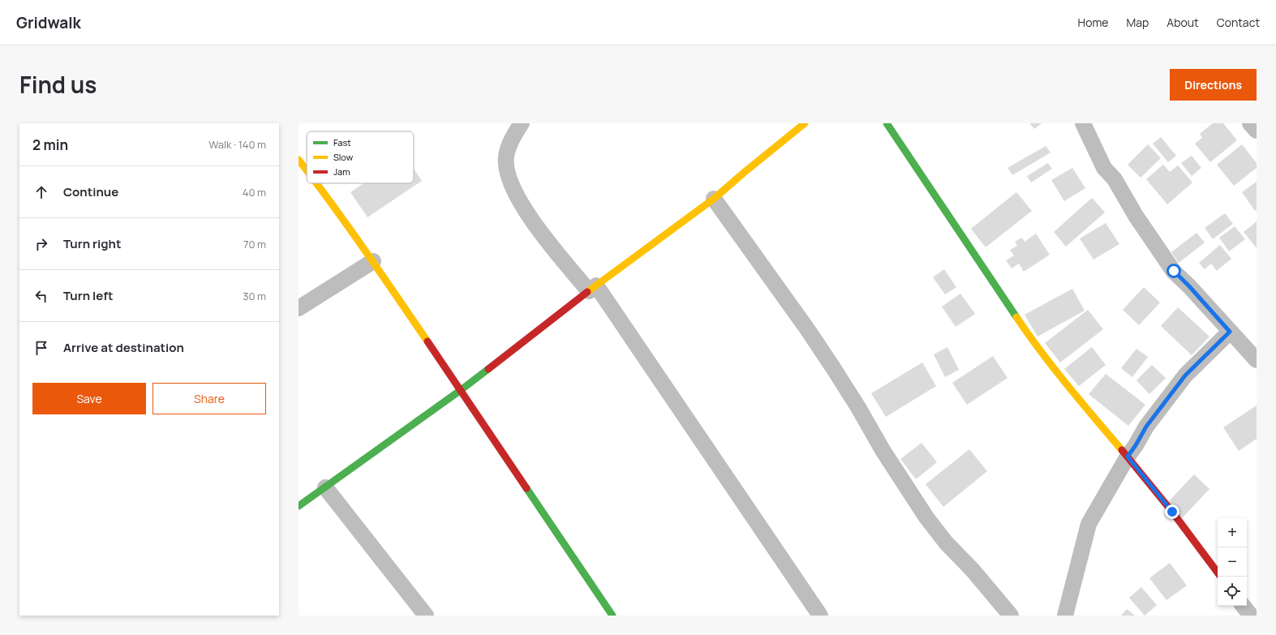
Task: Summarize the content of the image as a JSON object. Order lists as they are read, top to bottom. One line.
{"legend":["Fast","Slow","Jam"],"page":{"header":"Gridwalk","nav":["Home","Map","About","Contact"],"title":"Find us","buttons":["Directions",["Save","Share"]],"heading":["2 min","Walk · 140 m"],"list":[["Continue","40 m"],["Turn right","70 m"],["Turn left","30 m"],"Arrive at destination"],"map_buttons":["+","−"]}}
